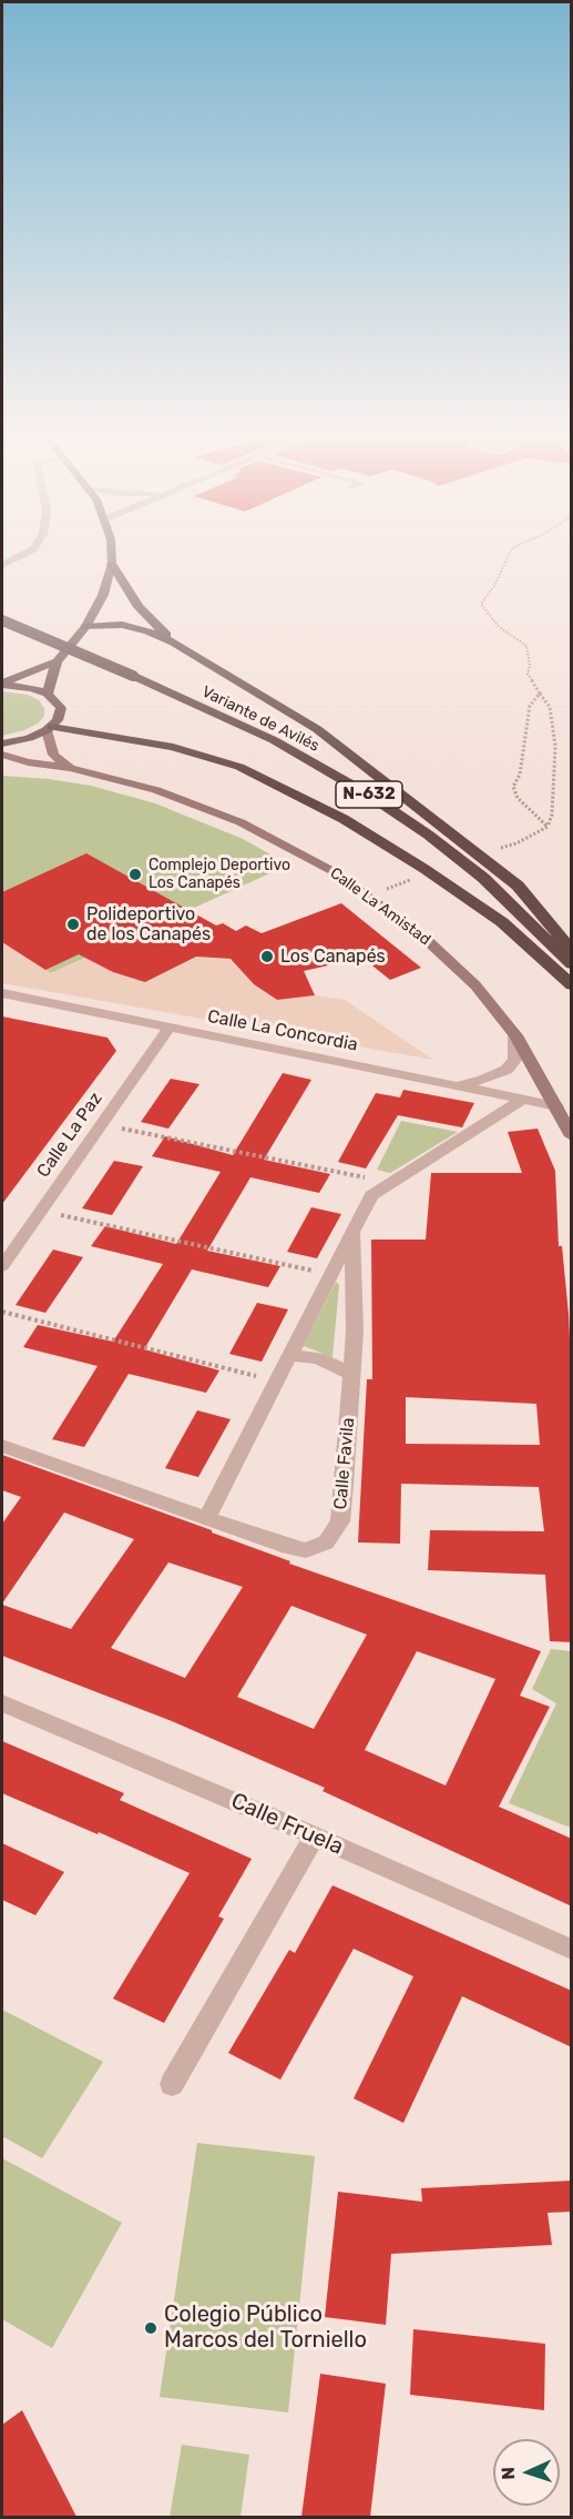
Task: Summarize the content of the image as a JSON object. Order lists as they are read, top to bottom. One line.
{"streets":{"highway":["Variante de Avilés","N-632"],"main road":["Calle La Amistad"],"street":["Calle La Concordia","Calle La Paz","Calle Favila","Calle Fruela"]},"crossings":[["Calle La Amistad","Calle La Concordia"],["Calle La Concordia","Calle La Paz"],["Calle La Concordia","Calle Favila"]],"places":["Complejo Deportivo Los Canapés","Polideportivo de los Canapés","Los Canapés","Colegio Público Marcos del Torniello"],"north":"left"}
